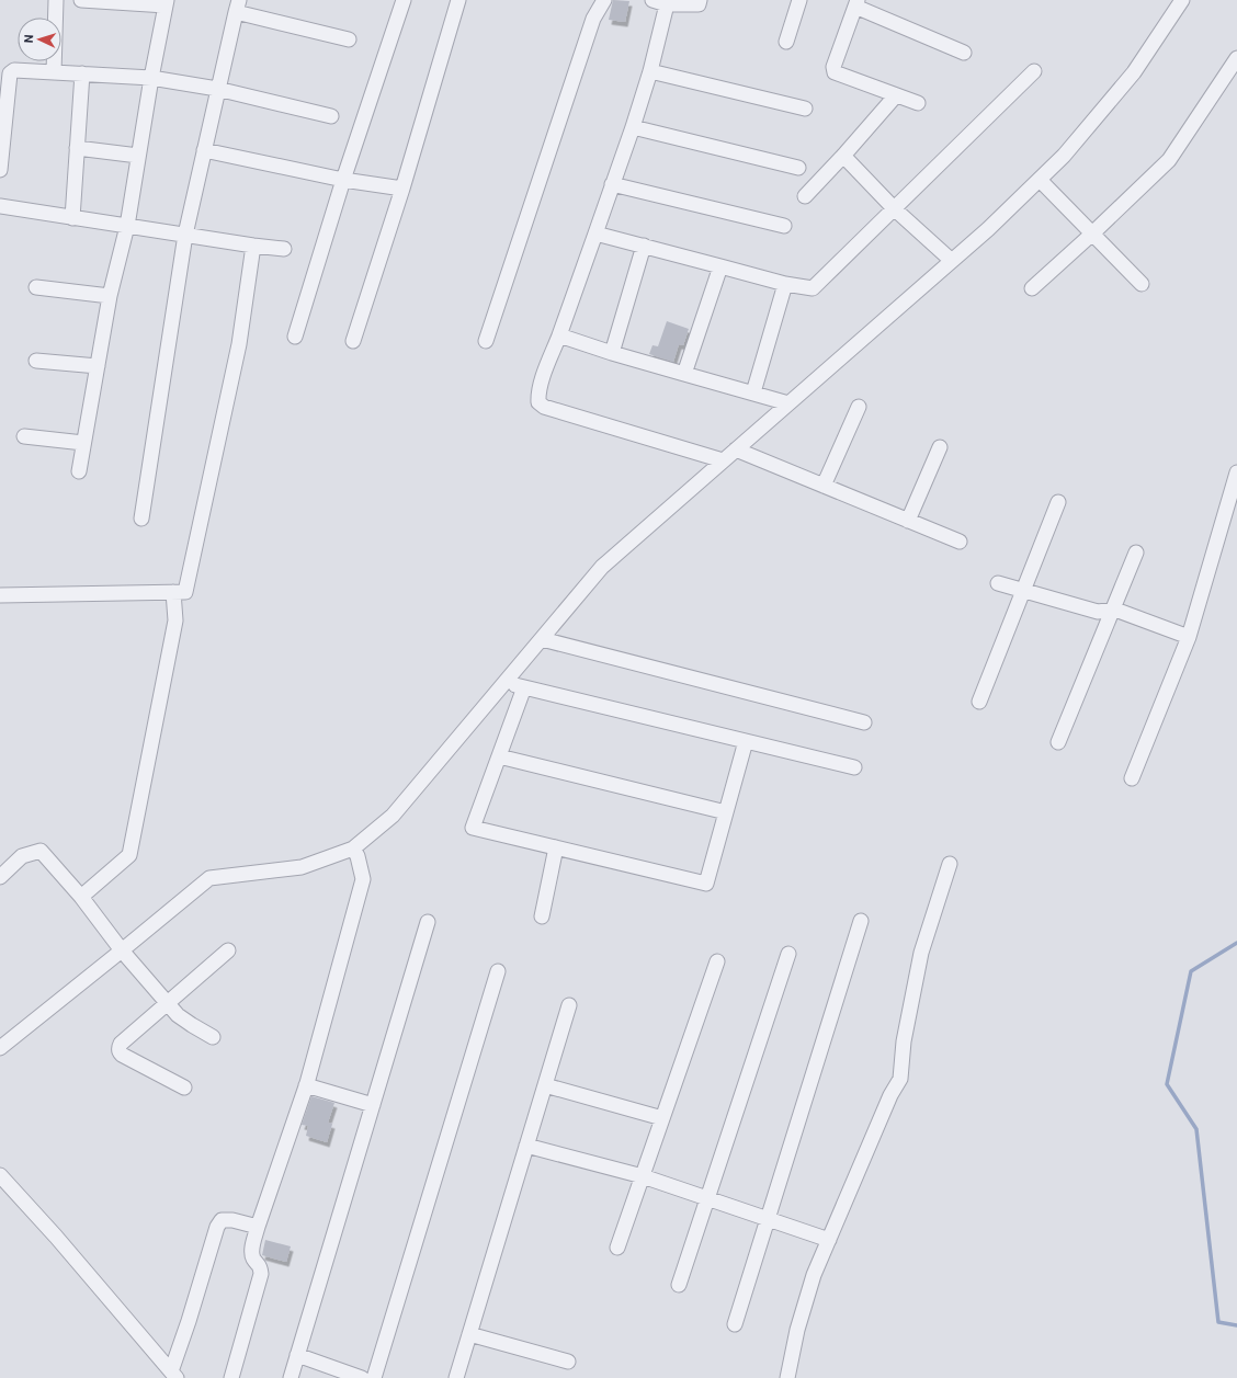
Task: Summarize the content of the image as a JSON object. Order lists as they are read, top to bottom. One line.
{"north":"left"}
